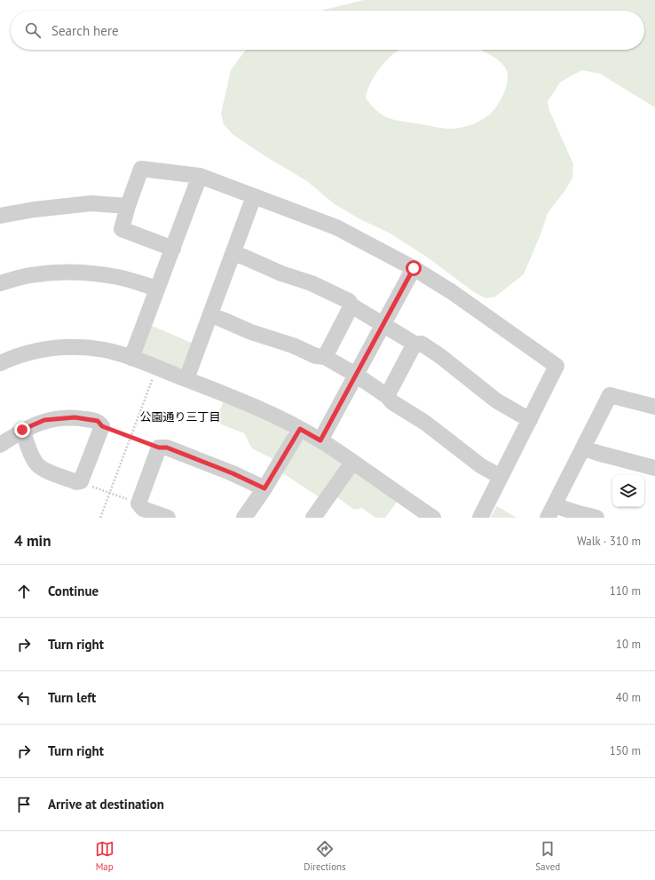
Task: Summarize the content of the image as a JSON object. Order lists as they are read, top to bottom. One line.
{"districts":["公園通り三丁目"],"page":{"search":"Search here","heading":["4 min","Walk · 310 m"],"list":[["Continue","110 m"],["Turn right","10 m"],["Turn left","40 m"],["Turn right","150 m"],"Arrive at destination"],"nav":["Map","Directions","Saved"]}}
